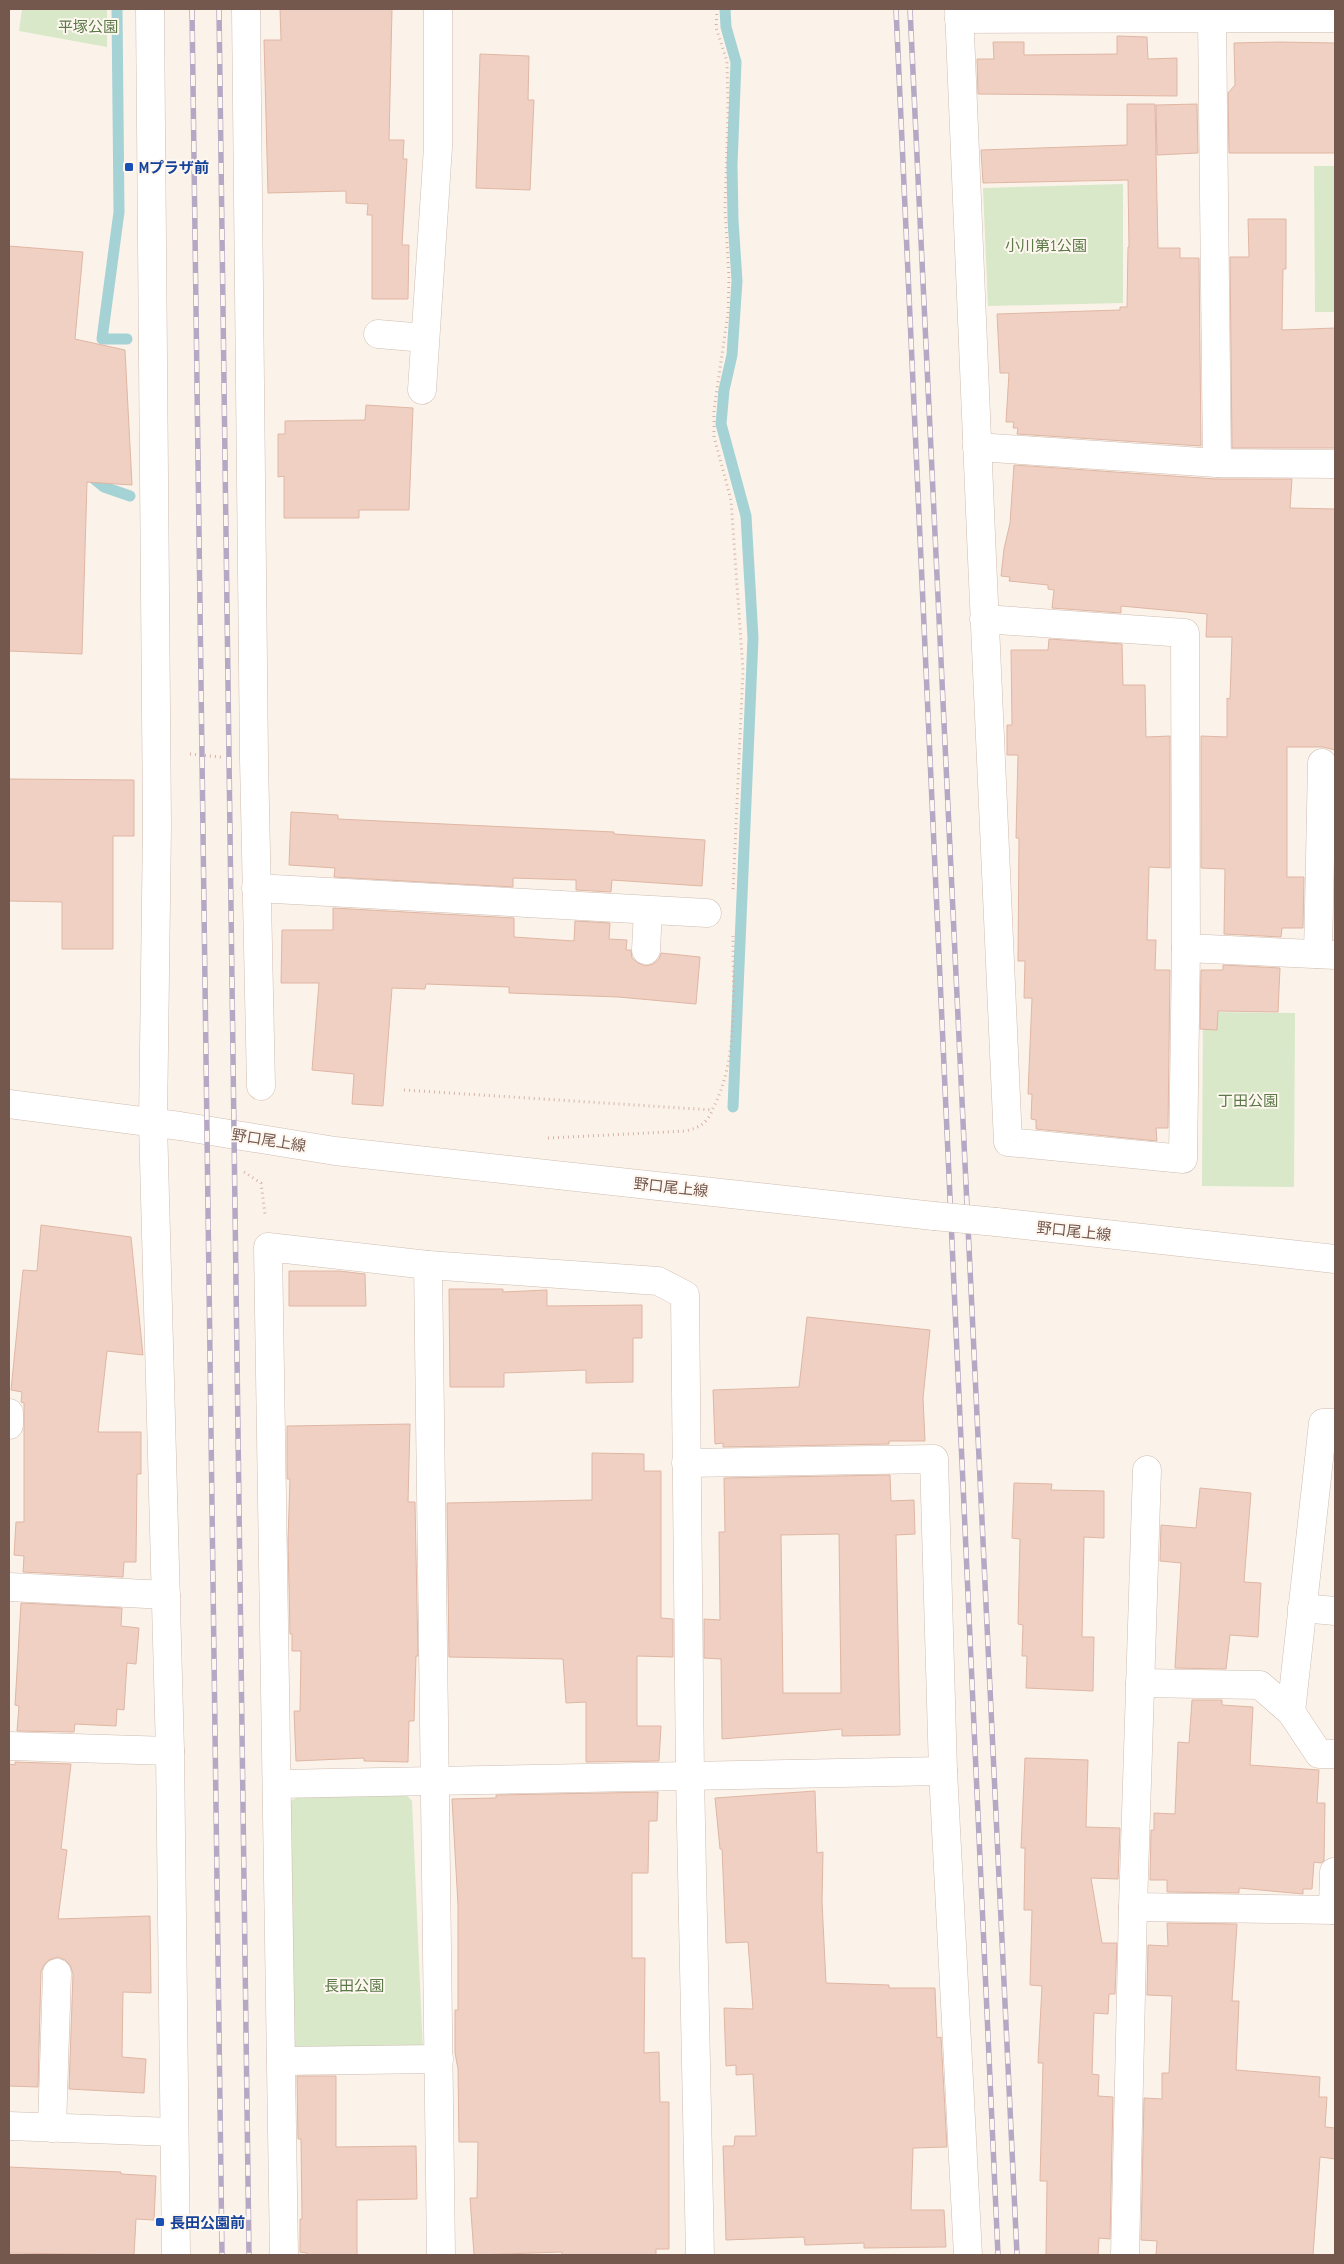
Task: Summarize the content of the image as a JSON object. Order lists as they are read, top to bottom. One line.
{"streets":{"street":["野口尾上線"]},"parks":["平塚公園","小川第1公園","丁田公園","長田公園"],"places":{"transit":["Mプラザ前","長田公園前"]}}
